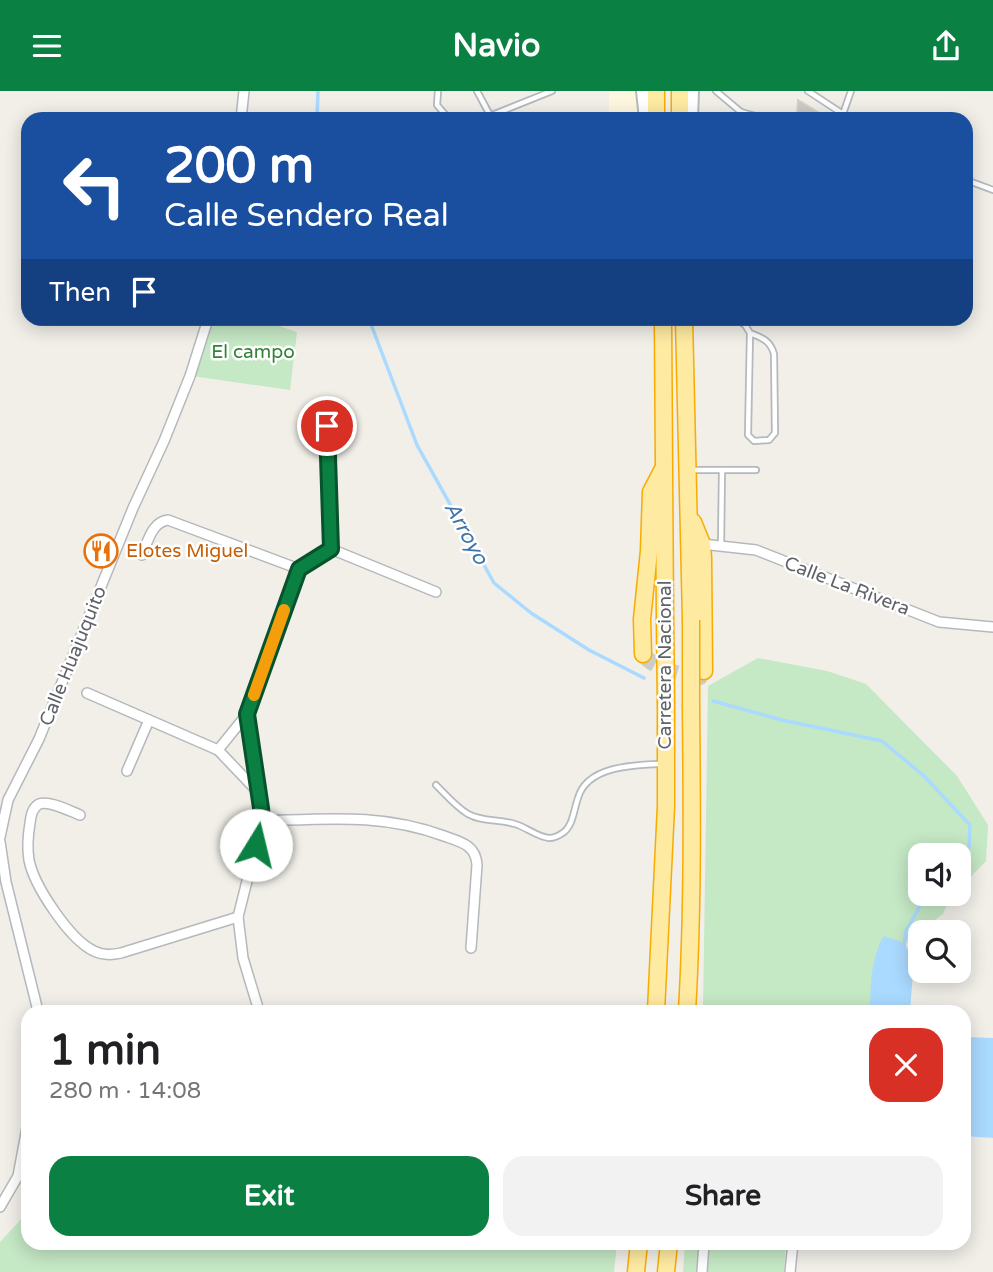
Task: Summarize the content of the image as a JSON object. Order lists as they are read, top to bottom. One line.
{"streets":{"highway":["Carretera Nacional"],"street":["Calle La Rivera","Calle Huajuquito"]},"water":["Arroyo"],"parks":["El campo"],"places":{"restaurant":["Elotes Miguel"]},"page":{"header":"Navio","turn":["200 m","Calle Sendero Real"],"then":"Then","heading":["1 min","280 m · 14:08"],"buttons":["Exit","Share"]}}
